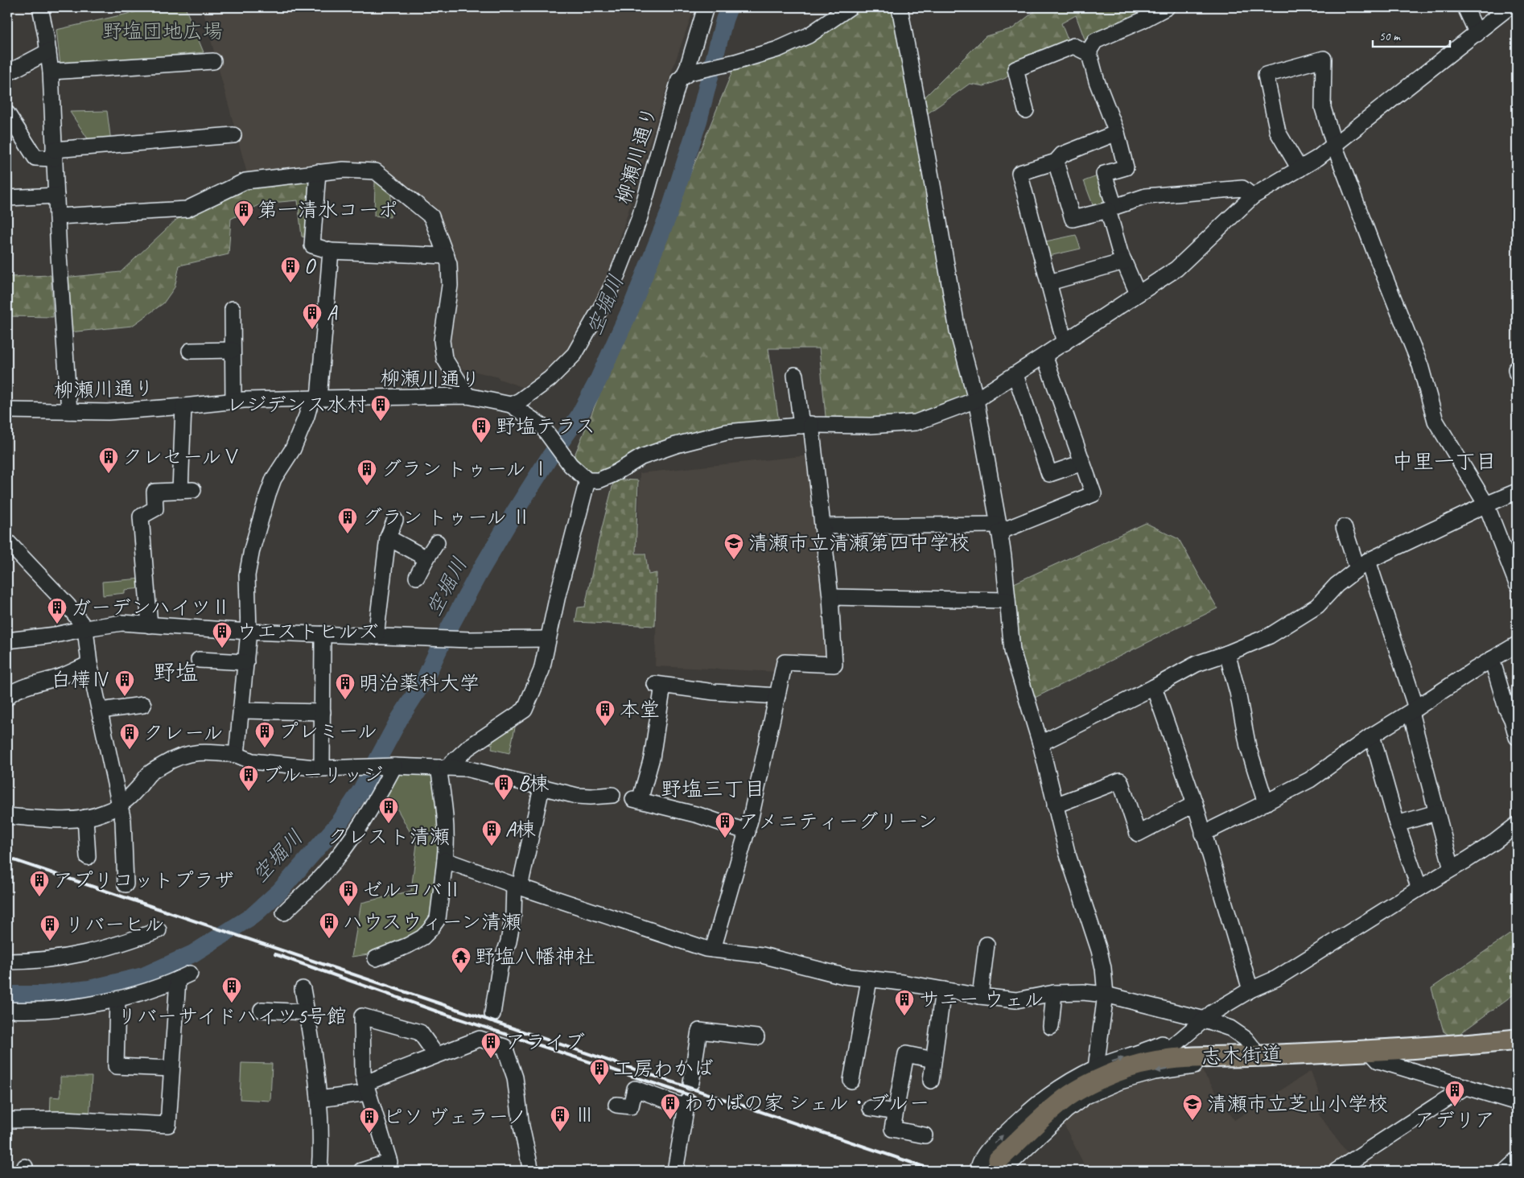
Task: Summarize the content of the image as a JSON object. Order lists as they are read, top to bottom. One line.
{"streets":{"main road":["志木街道"],"street":["柳瀬川通り"]},"districts":["中里一丁目","野塩","野塩三丁目"],"water":["空堀川"],"parks":["野塩団地広場"],"places":{"building":["第一清水コーポ","O","A","レジデンス水村","野塩テラス","クレセールⅤ","グラン トゥール Ⅰ","グラン トゥール Ⅱ","ガーデンハイツⅡ","ウエストヒルズ","白樺Ⅳ","明治薬科大学","本堂","プレミール","クレール","ブルーリッジ","B棟","クレスト清瀬","アメニティーグリーン","A棟","アプリコットプラザ","ゼルコバⅡ","ハウスウィーン清瀬","リバーヒル","リバーサイドハイツ5号館","サニー ウェル","アライブ","工房わかば","アデリア","わかばの家 シェル・ブルー","Ⅲ","ピソ ヴェラーノ"],"school or university":["清瀬市立清瀬第四中学校","清瀬市立芝山小学校"],"temple":["野塩八幡神社"]},"scale_bar":"50 m"}
